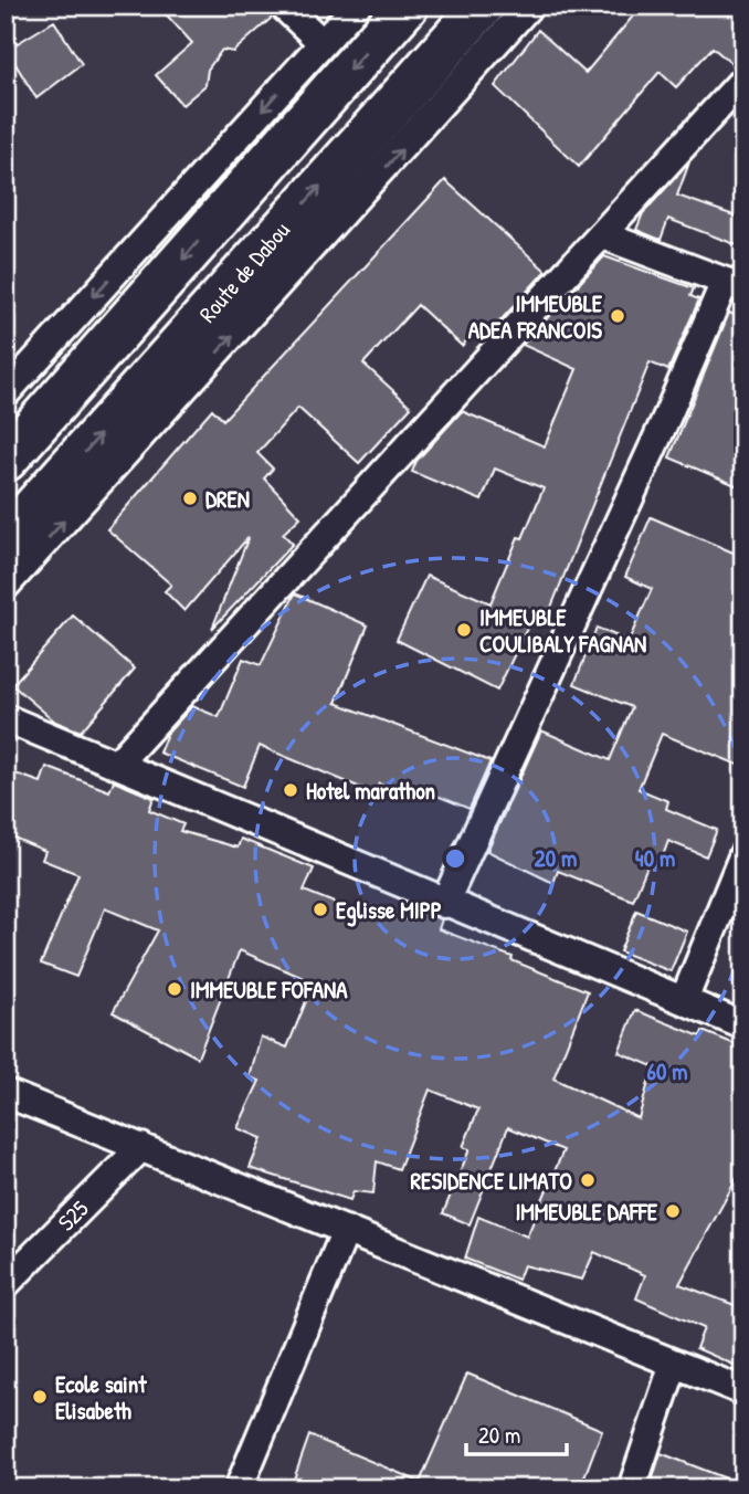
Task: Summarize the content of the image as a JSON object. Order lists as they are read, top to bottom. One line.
{"streets":{"main road":["Route de Dabou"],"street":["S25"]},"places":["IMMEUBLE ADEA FRANCOIS","DREN","IMMEUBLE COULIBALY FAGNAN","Hotel marathon","Eglisse MIPP","IMMEUBLE FOFANA","RESIDENCE LIMATO","IMMEUBLE DAFFE","Ecole saint Elisabeth"],"scale_bar":"20 m","rings":["20 m","40 m","60 m"]}
